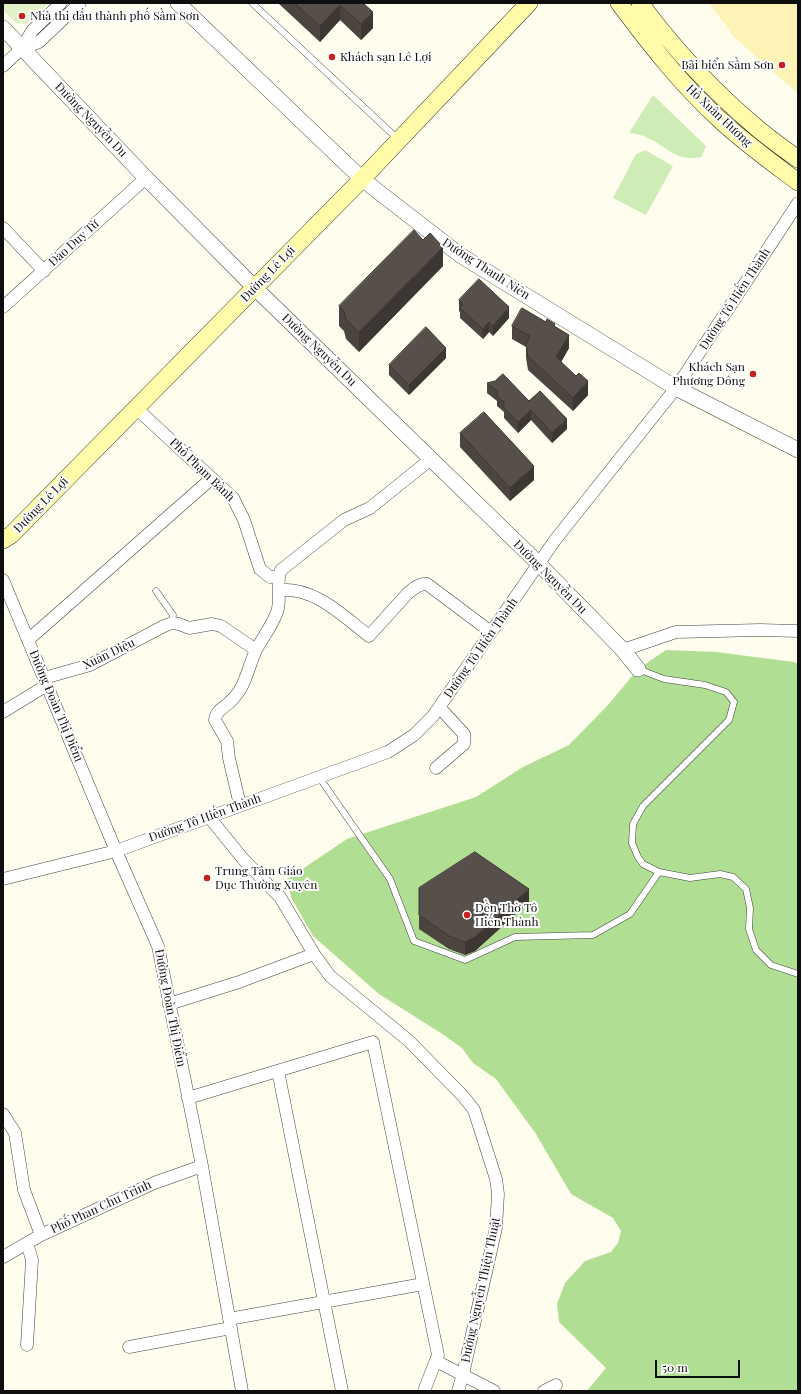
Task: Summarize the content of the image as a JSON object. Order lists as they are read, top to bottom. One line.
{"streets":{"main road":["Hồ Xuân Hương","Đường Lê Lợi"],"street":["Đường Nguyễn Du","Đào Duy Từ","Đường Thanh Niên","Đường Tô Hiến Thành","Phố Phạm Bành","Xuân Diệu","Đường Đoàn Thị Điểm","Phố Phan Chu Trinh","Đường Nguyễn Thiện Thuật"]},"crossings":[["Đường Nguyễn Du","Đào Duy Từ"],["Đường Nguyễn Du","Đường Lê Lợi"],["Đường Nguyễn Du","Đường Tô Hiến Thành"],["Đường Thanh Niên","Đường Lê Lợi"],["Đường Thanh Niên","Đường Tô Hiến Thành"],["Đường Lê Lợi","Phố Phạm Bành"],["Đường Tô Hiến Thành","Đường Đoàn Thị Điểm"],["Đường Tô Hiến Thành","Đường Nguyễn Thiện Thuật"],["Xuân Diệu","Đường Đoàn Thị Điểm"],["Đường Đoàn Thị Điểm","Phố Phan Chu Trinh"]],"places":["Nhà thi đấu thành phố Sầm Sơn","Khách sạn Lê Lợi","Bãi biển Sầm Sơn","Khách Sạn Phương Đông","Trung Tâm Giáo Dục Thường Xuyên","Đền Thờ Tô Hiến Thành"],"scale_bar":"50 m"}
